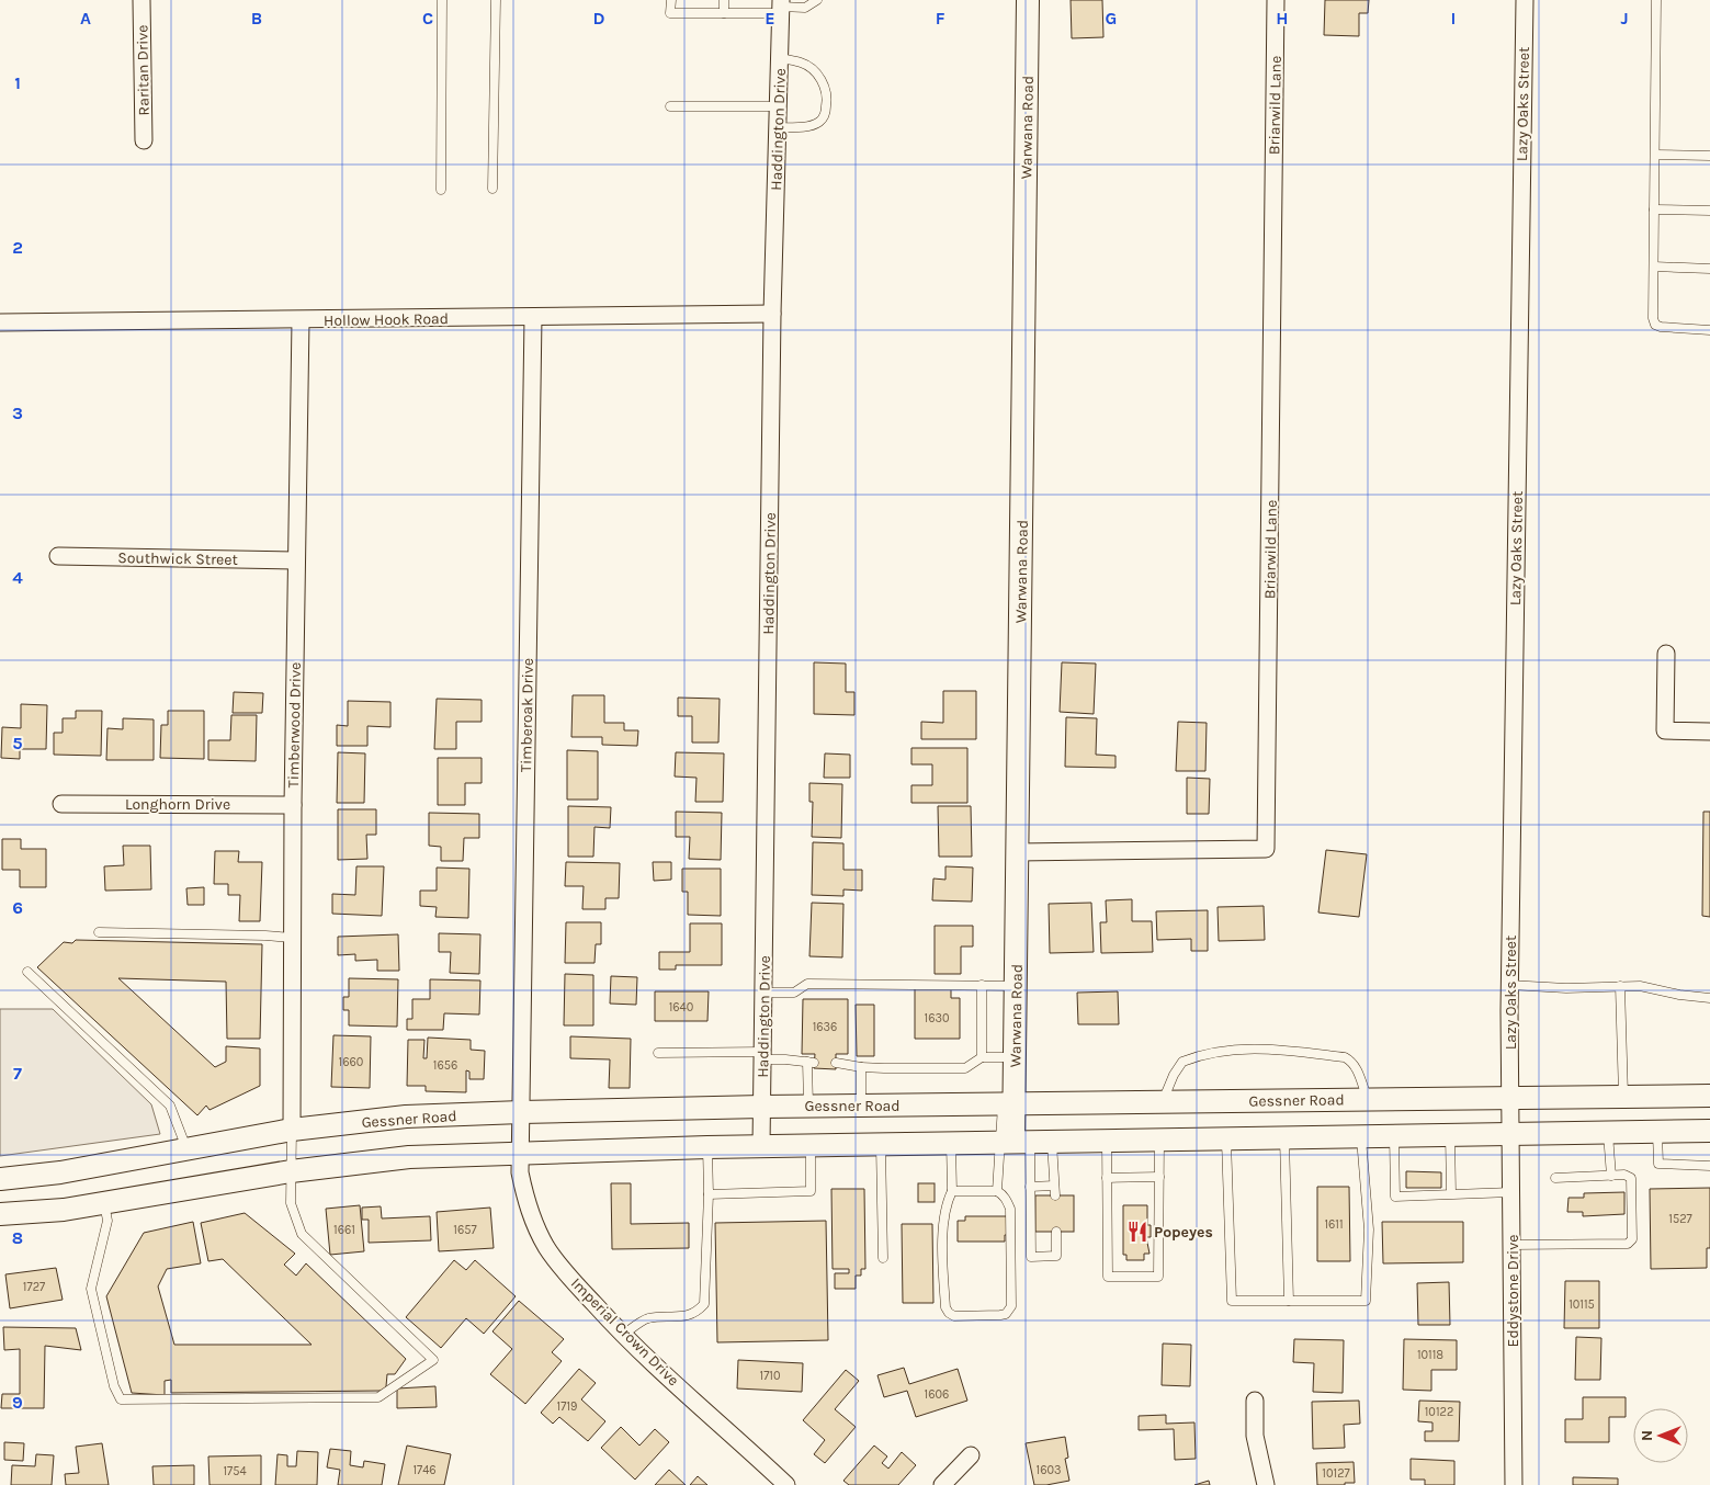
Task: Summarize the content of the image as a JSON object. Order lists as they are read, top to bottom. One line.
{"streets":{"main road":["Warwana Road","Gessner Road"],"street":["Raritan Drive","Lazy Oaks Street","Briarwild Lane","Haddington Drive","Hollow Hook Road","Southwick Street","Timberoak Drive","Timberwood Drive","Longhorn Drive","Eddystone Drive","Imperial Crown Drive"]},"crossings":[["Lazy Oaks Street","Gessner Road"],["Lazy Oaks Street","Eddystone Drive"],["Briarwild Lane","Warwana Road"],["Warwana Road","Gessner Road"],["Haddington Drive","Hollow Hook Road"],["Haddington Drive","Gessner Road"],["Hollow Hook Road","Timberoak Drive"],["Hollow Hook Road","Timberwood Drive"],["Southwick Street","Timberwood Drive"],["Timberoak Drive","Gessner Road"],["Timberoak Drive","Imperial Crown Drive"],["Timberwood Drive","Longhorn Drive"],["Timberwood Drive","Gessner Road"],["Gessner Road","Eddystone Drive"],["Gessner Road","Imperial Crown Drive"]],"places":{"restaurant":["Popeyes"]},"house_numbers":["1640","1630","1636","1660","1656","1527","1611","1661","1657","1727","10115","10118","1710","1606","1719","10122","1746","1603","1754","10127"],"north":"left","grid":{"columns":["A","B","C","D","E","F","G","H","I","J"],"rows":["1","2","3","4","5","6","7","8","9"]}}
